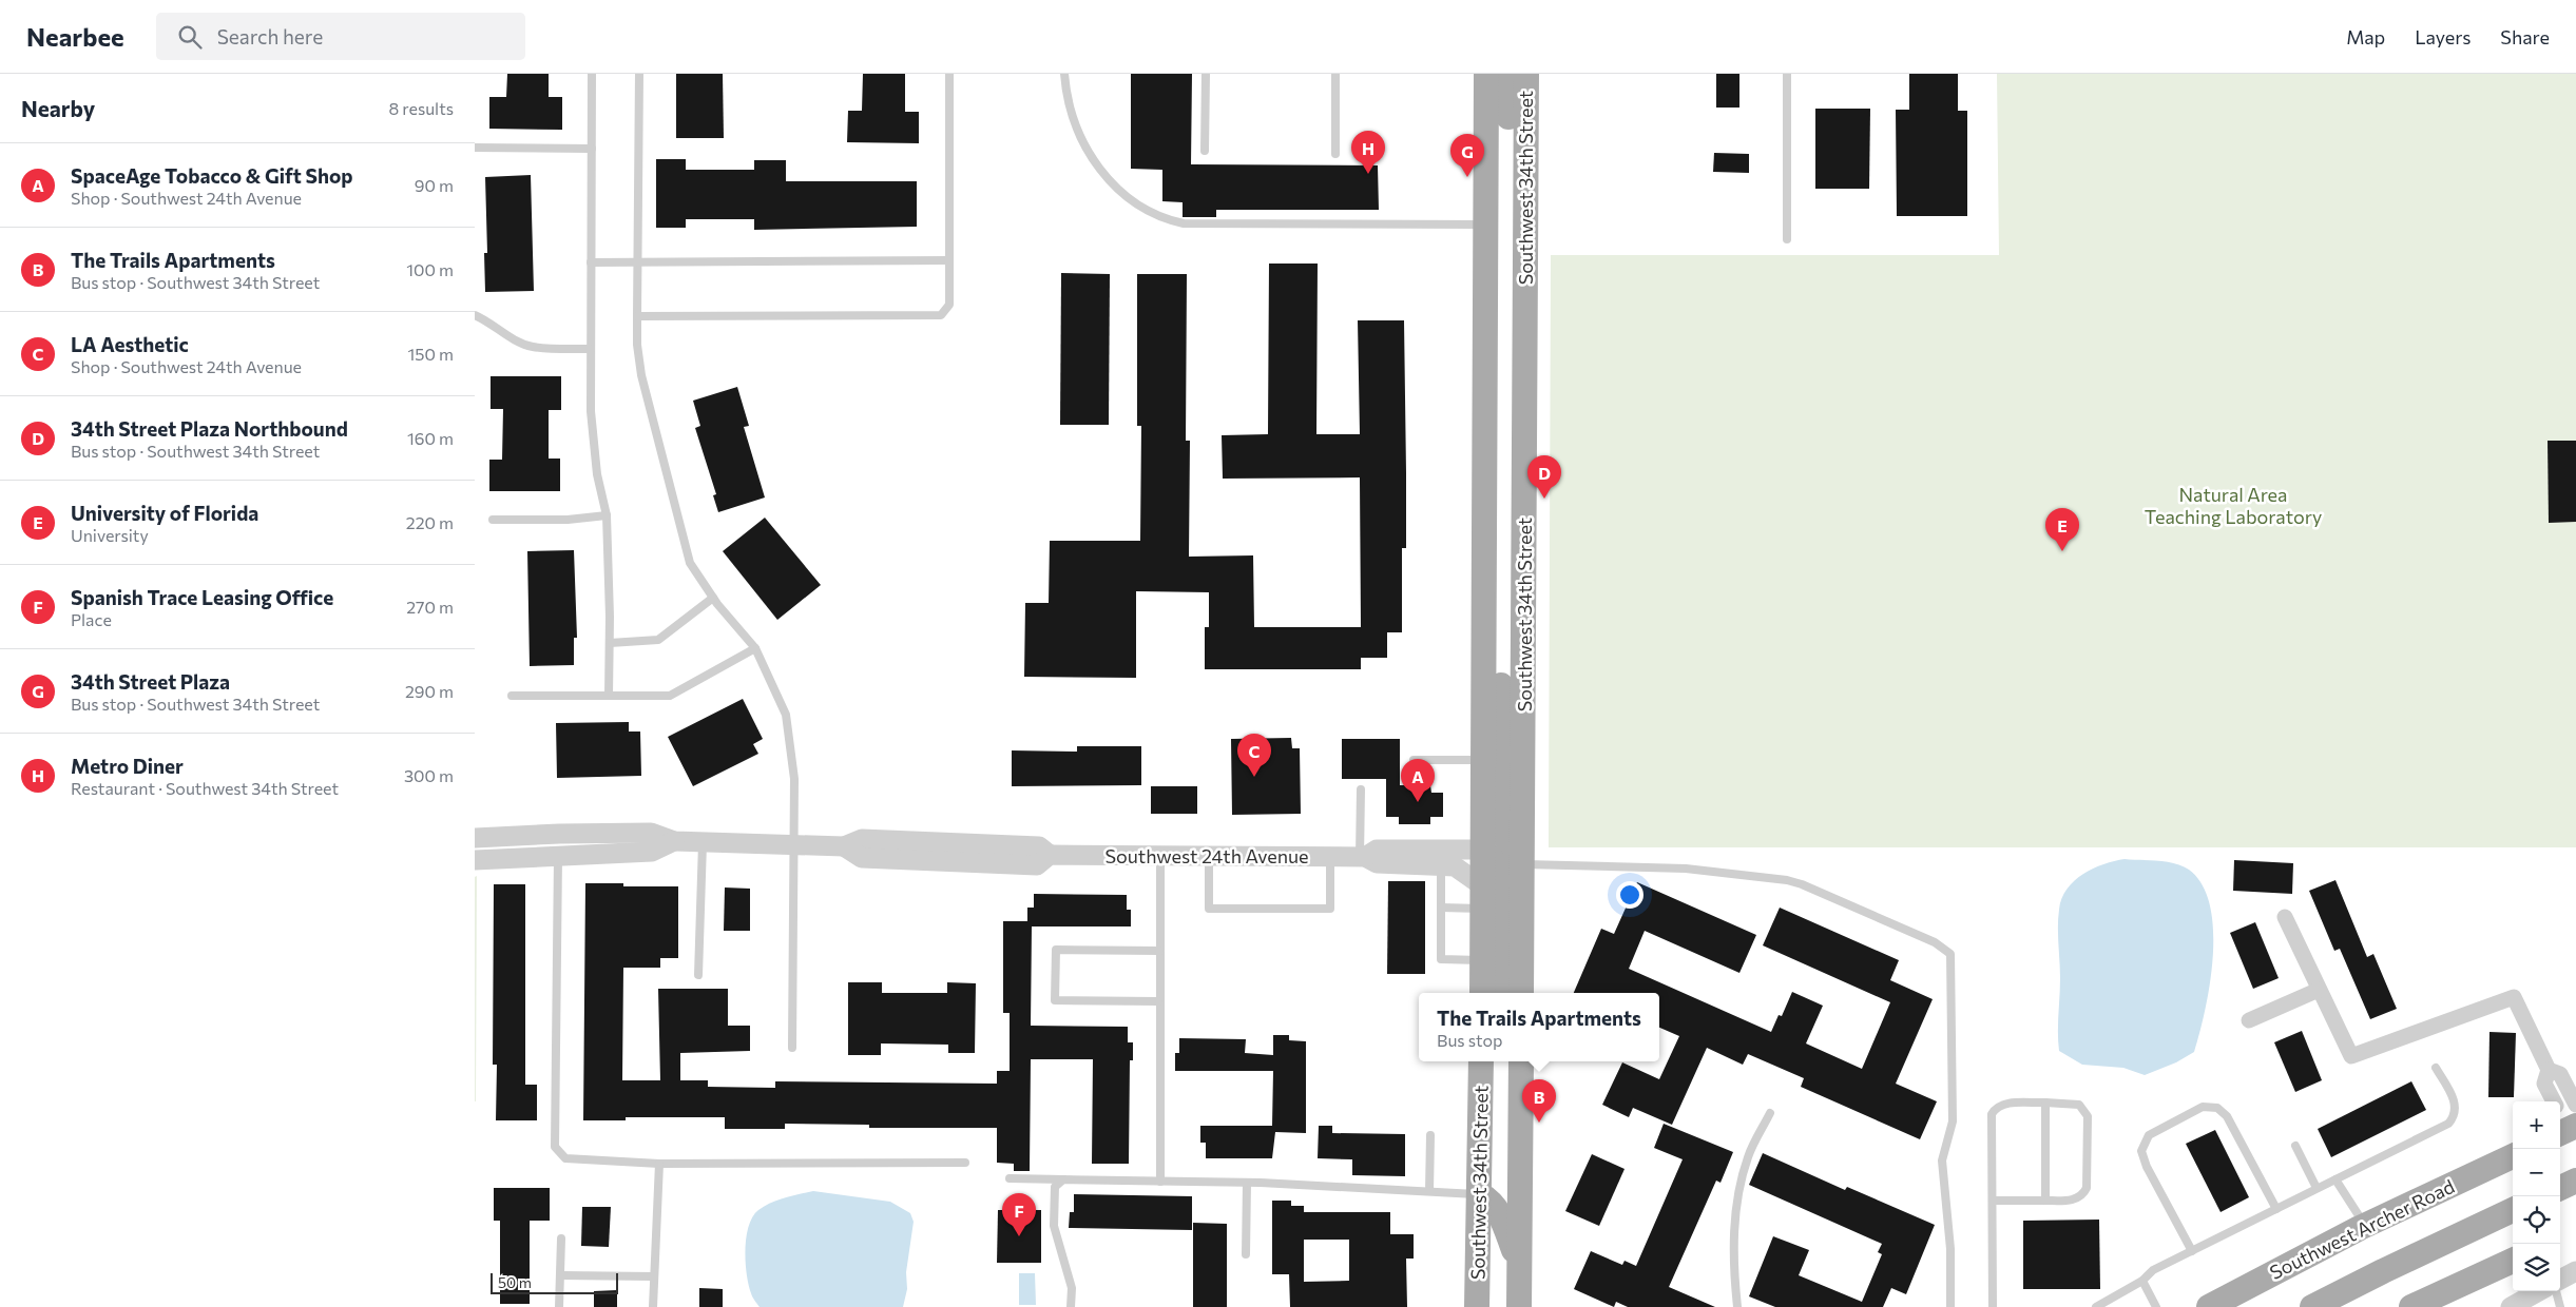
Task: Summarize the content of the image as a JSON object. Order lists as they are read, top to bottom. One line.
{"streets":{"main road":["Southwest 34th Street","Southwest Archer Road"],"street":["Southwest 24th Avenue"]},"crossings":[["Southwest 34th Street","Southwest 24th Avenue"]],"parks":["Natural Area Teaching Laboratory"],"scale_bar":"50 m","page":{"header":"Nearbee","search":"Search here","nav":["Map","Layers","Share"],"heading":["Nearby","8 results"],"pins":["H","G","D","E","C","A","B","F"],"list":[{"mark":"A","name":"SpaceAge Tobacco & Gift Shop","note":"Shop · Southwest 24th Avenue","value":"90 m"},{"mark":"B","name":"The Trails Apartments","note":"Bus stop · Southwest 34th Street","value":"100 m"},{"mark":"C","name":"LA Aesthetic","note":"Shop · Southwest 24th Avenue","value":"150 m"},{"mark":"D","name":"34th Street Plaza Northbound","note":"Bus stop · Southwest 34th Street","value":"160 m"},{"mark":"E","name":"University of Florida","note":"University","value":"220 m"},{"mark":"F","name":"Spanish Trace Leasing Office","note":"Place","value":"270 m"},{"mark":"G","name":"34th Street Plaza","note":"Bus stop · Southwest 34th Street","value":"290 m"},{"mark":"H","name":"Metro Diner","note":"Restaurant · Southwest 34th Street","value":"300 m"}],"popup":["The Trails Apartments","Bus stop"],"map_buttons":["+","−"],"scale":"50 m"}}
